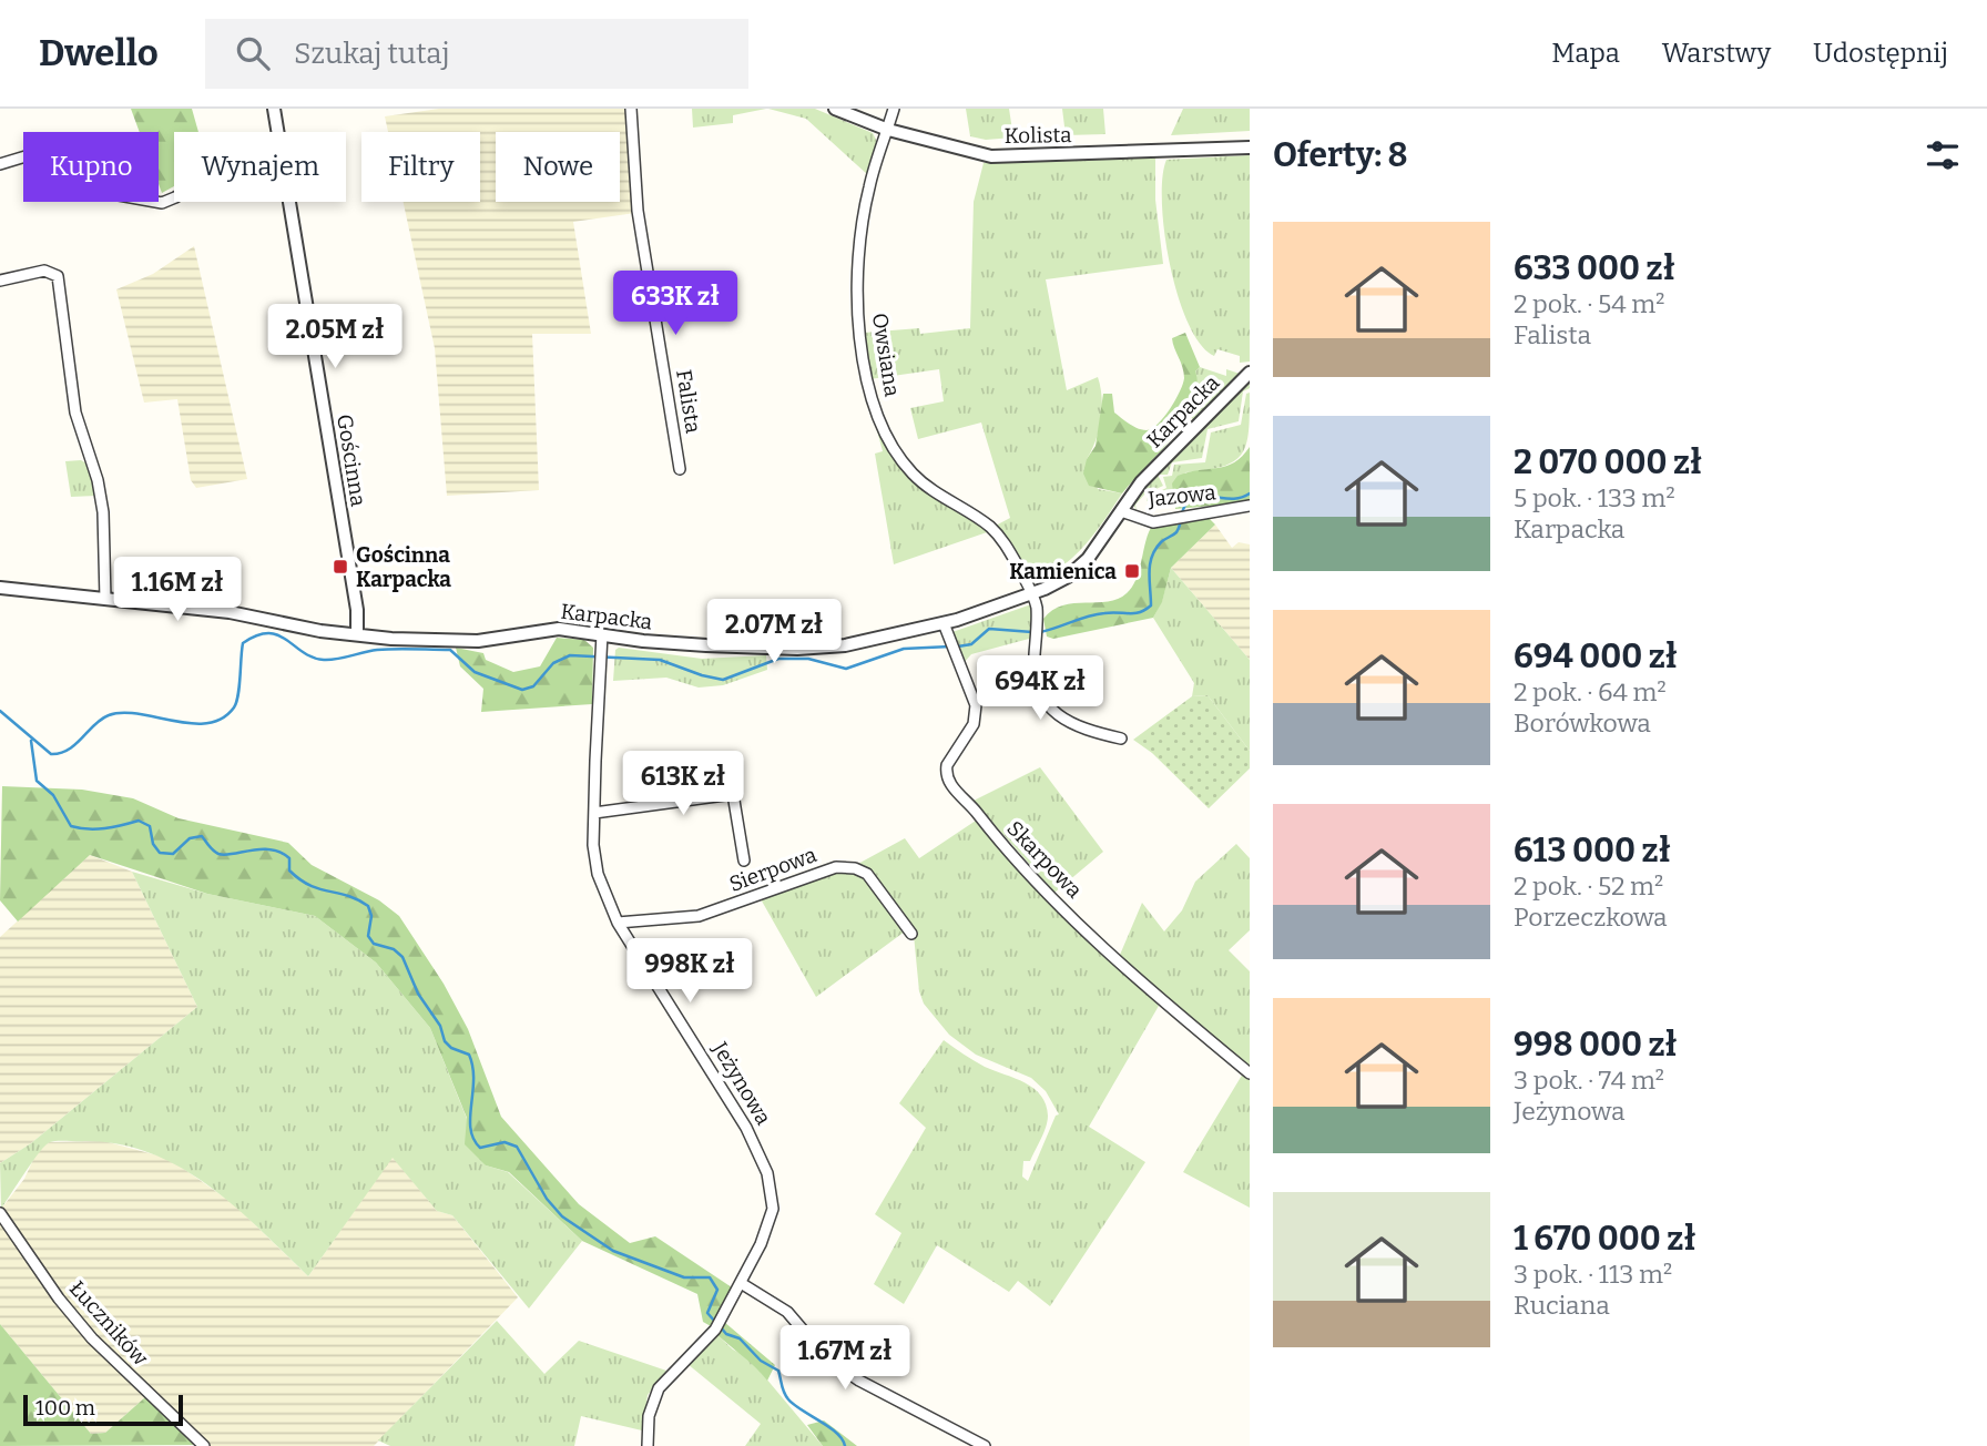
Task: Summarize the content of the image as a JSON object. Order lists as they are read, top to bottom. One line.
{"streets":{"street":["Kolista","Owsiana","Falista","Karpacka","Gościnna","Jazowa","Skarpowa","Sierpowa","Jeżynowa","Łuczników"]},"crossings":[["Kolista","Owsiana"],["Owsiana","Karpacka"],["Karpacka","Gościnna"],["Karpacka","Jazowa"],["Karpacka","Skarpowa"],["Karpacka","Jeżynowa"],["Sierpowa","Jeżynowa"]],"places":{"transit":["Gościnna Karpacka","Kamienica"]},"scale_bar":"100 m","page":{"header":"Dwello","search":"Szukaj tutaj","nav":["Mapa","Warstwy","Udostępnij"],"heading":"Oferty: 8","chip":["Kupno","Wynajem","Filtry","Nowe"],"list":[{"name":"633 000 zł","note":"2 pok. · 54 m² · Falista"},{"name":"2 070 000 zł","note":"5 pok. · 133 m² · Karpacka"},{"name":"694 000 zł","note":"2 pok. · 64 m² · Borówkowa"},{"name":"613 000 zł","note":"2 pok. · 52 m² · Porzeczkowa"},{"name":"998 000 zł","note":"3 pok. · 74 m² · Jeżynowa"},{"name":"1 670 000 zł","note":"3 pok. · 113 m² · Ruciana"}],"price":["633K zł","2.05M zł","1.16M zł","2.07M zł","694K zł","613K zł","998K zł","1.67M zł"],"scale":"100 m"}}
